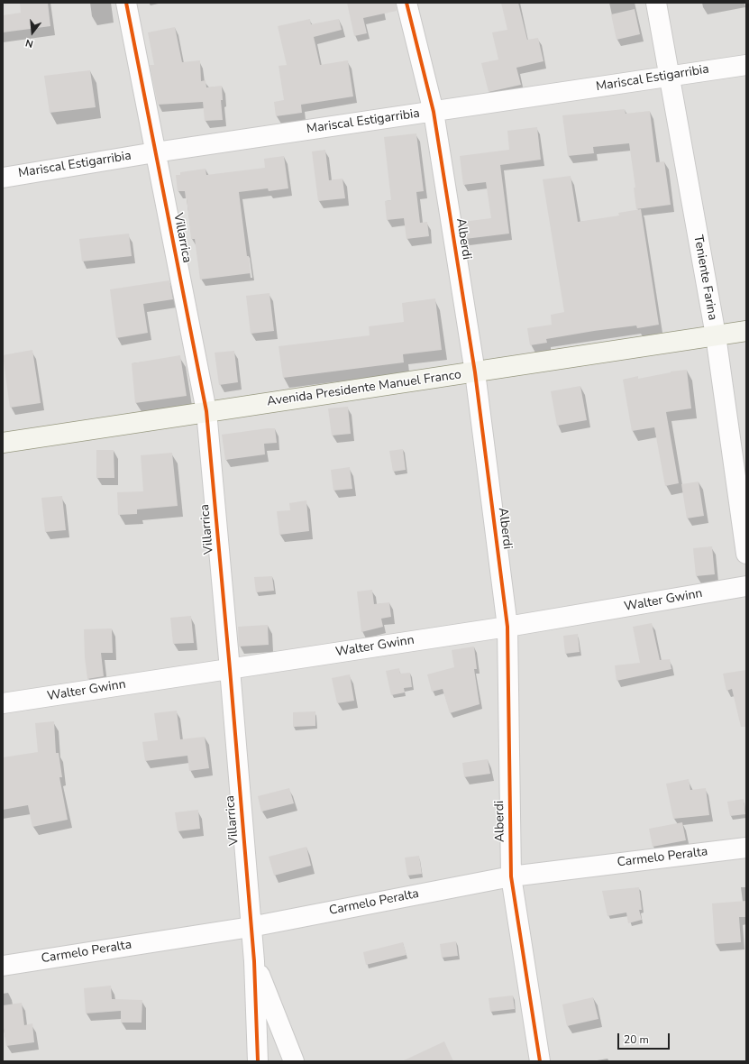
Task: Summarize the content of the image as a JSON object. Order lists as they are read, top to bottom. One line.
{"streets":{"main road":["Avenida Presidente Manuel Franco"],"street":["Mariscal Estigarribia","Villarrica","Alberdi","Teniente Farina","Walter Gwinn","Carmelo Peralta"]},"crossings":[["Mariscal Estigarribia","Villarrica"],["Mariscal Estigarribia","Alberdi"],["Mariscal Estigarribia","Teniente Farina"],["Villarrica","Avenida Presidente Manuel Franco"],["Villarrica","Walter Gwinn"],["Villarrica","Carmelo Peralta"],["Alberdi","Avenida Presidente Manuel Franco"],["Alberdi","Walter Gwinn"],["Alberdi","Carmelo Peralta"],["Teniente Farina","Avenida Presidente Manuel Franco"]],"scale_bar":"20 m","north":"bottom"}
